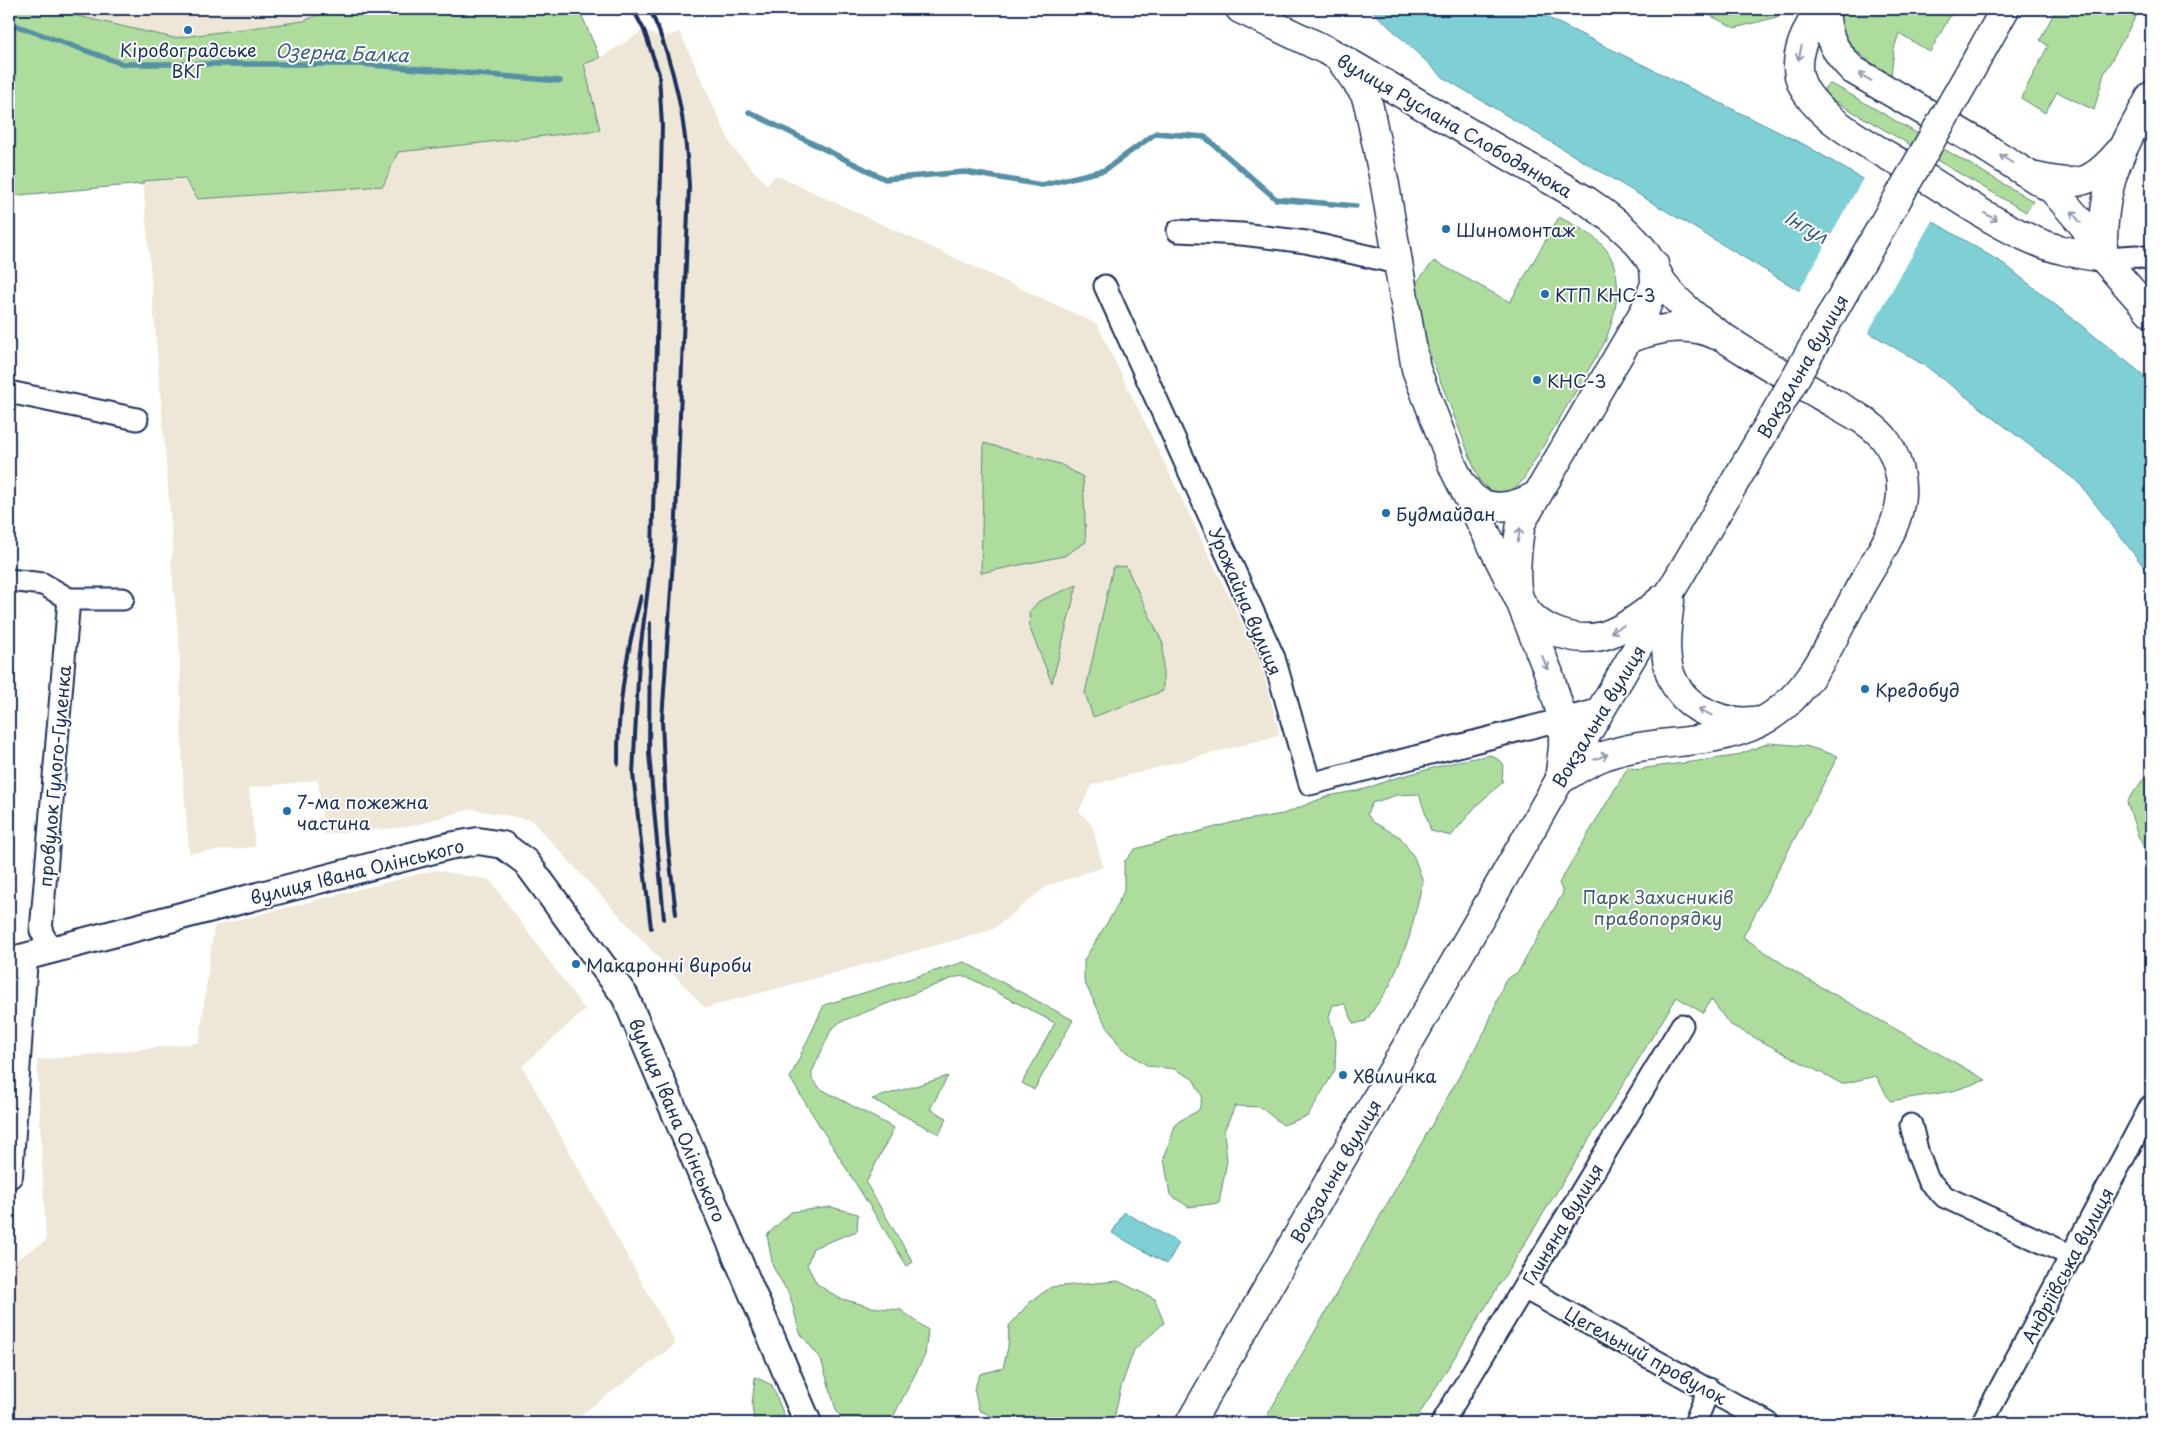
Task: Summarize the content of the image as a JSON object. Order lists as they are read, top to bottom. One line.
{"streets":{"main road":["вулиця Руслана Слободянюка","Вокзальна вулиця"],"street":["Урожайна вулиця","провулок Гулого-Гуленка","вулиця Івана Олінського","Глиняна вулиця","Андріївська вулиця","Цегельний провулок"]},"crossings":[["Вокзальна вулиця","Урожайна вулиця"],["провулок Гулого-Гуленка","вулиця Івана Олінського"],["Глиняна вулиця","Цегельний провулок"]],"water":["Озерна Балка","Інгул"],"parks":["Парк Захисників правопорядку"],"places":["Кіровоградське ВКГ","Шиномонтаж","КТП КНС-3","КНС-3","Будмайдан","Кредобуд","7-ма пожежна частина","Макаронні вироби","Хвилинка"]}
